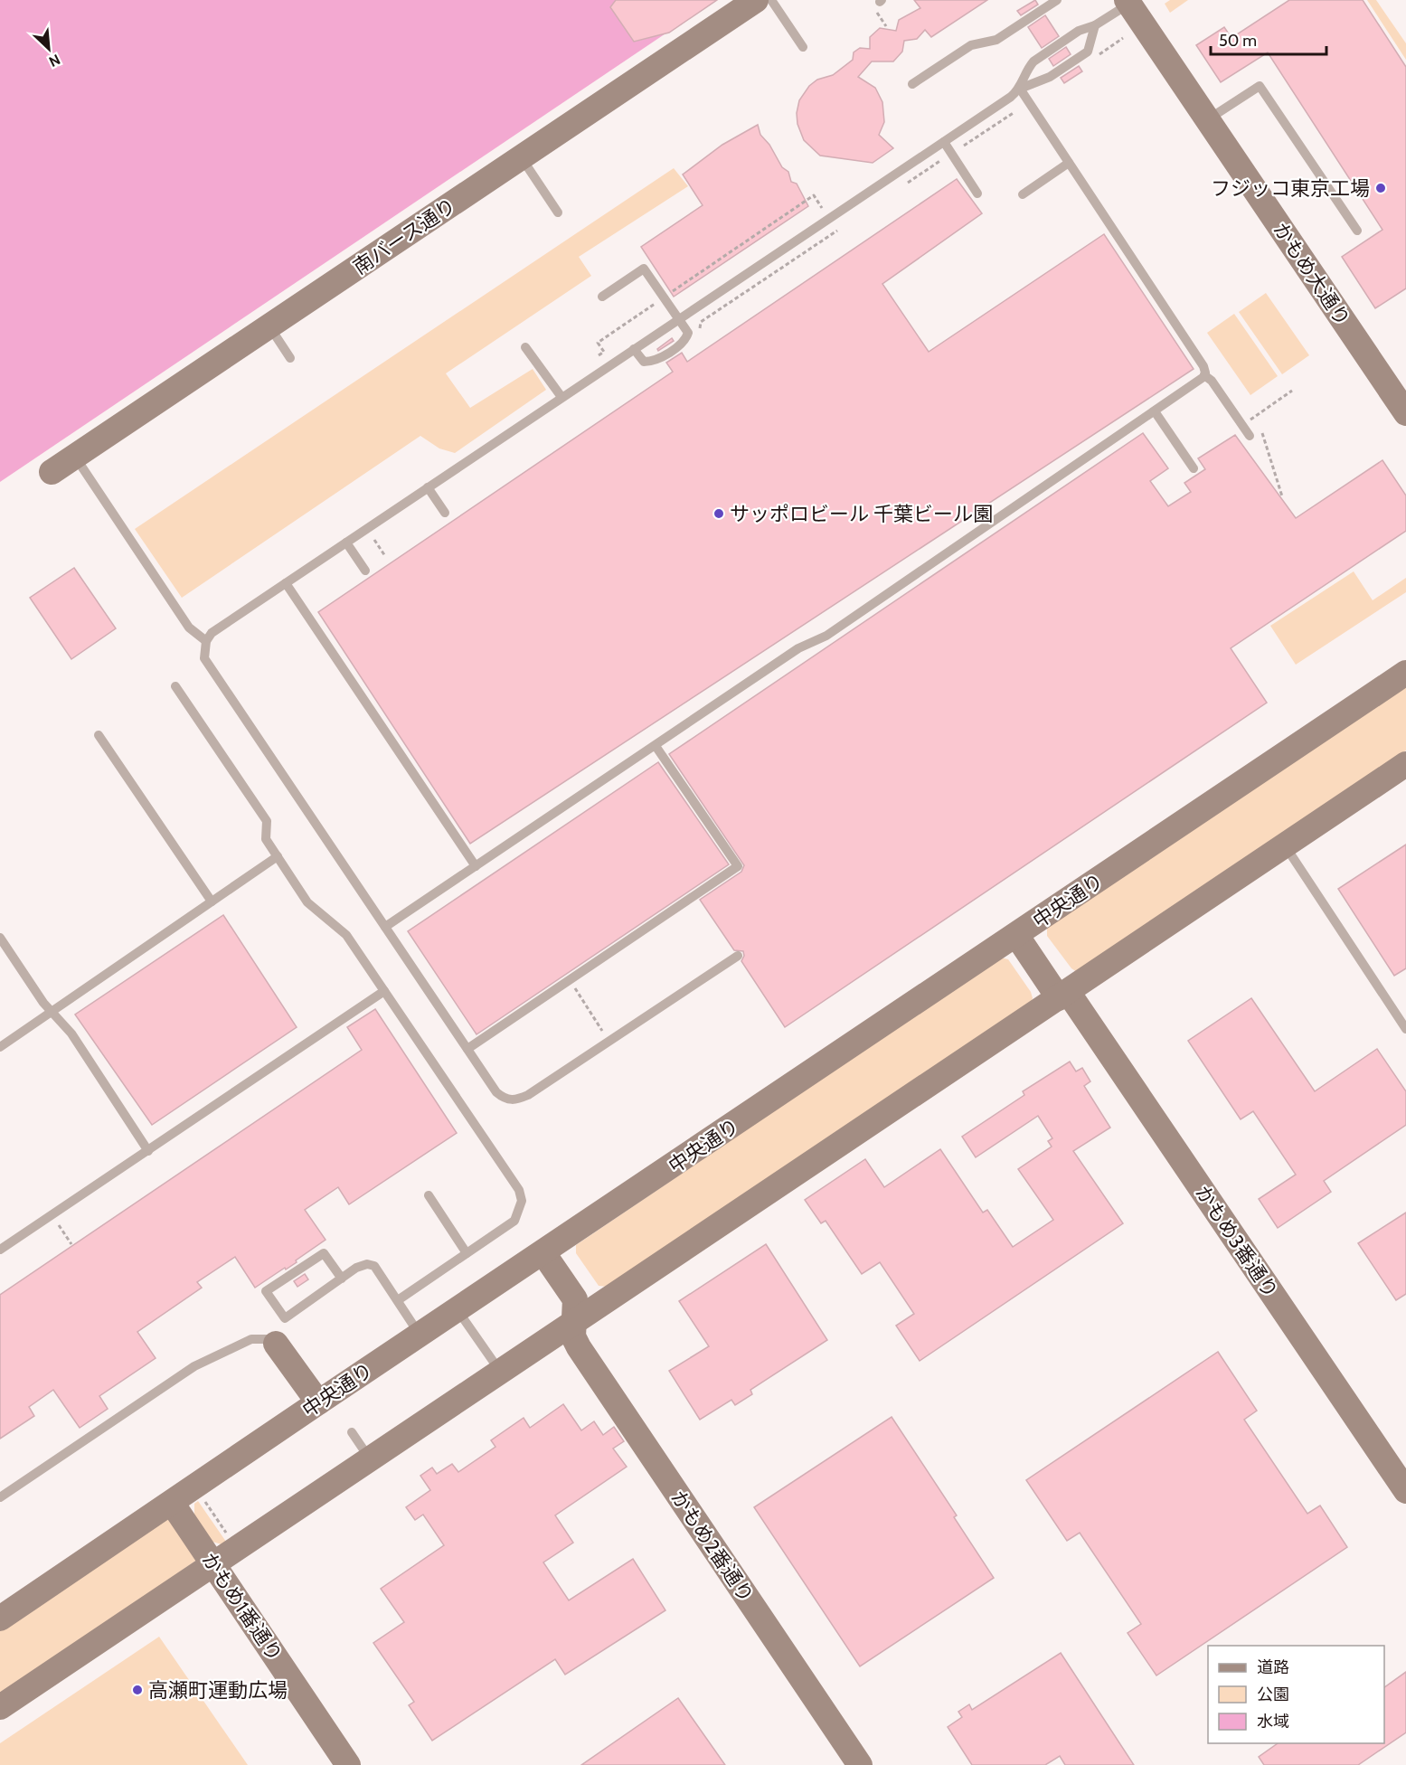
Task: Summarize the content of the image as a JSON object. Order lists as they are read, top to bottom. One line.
{"streets":{"street":["南バース通り","かもめ大通り","中央通り","かもめ3番通り","かもめ2番通り","かもめ1番通り"]},"crossings":[["中央通り","かもめ3番通り"],["中央通り","かもめ2番通り"],["中央通り","かもめ1番通り"]],"places":["フジッコ東京工場","サッポロビール 千葉ビール園","高瀬町運動広場"],"legend":["道路","公園","水域"],"scale_bar":"50 m","north":"bottom right"}
